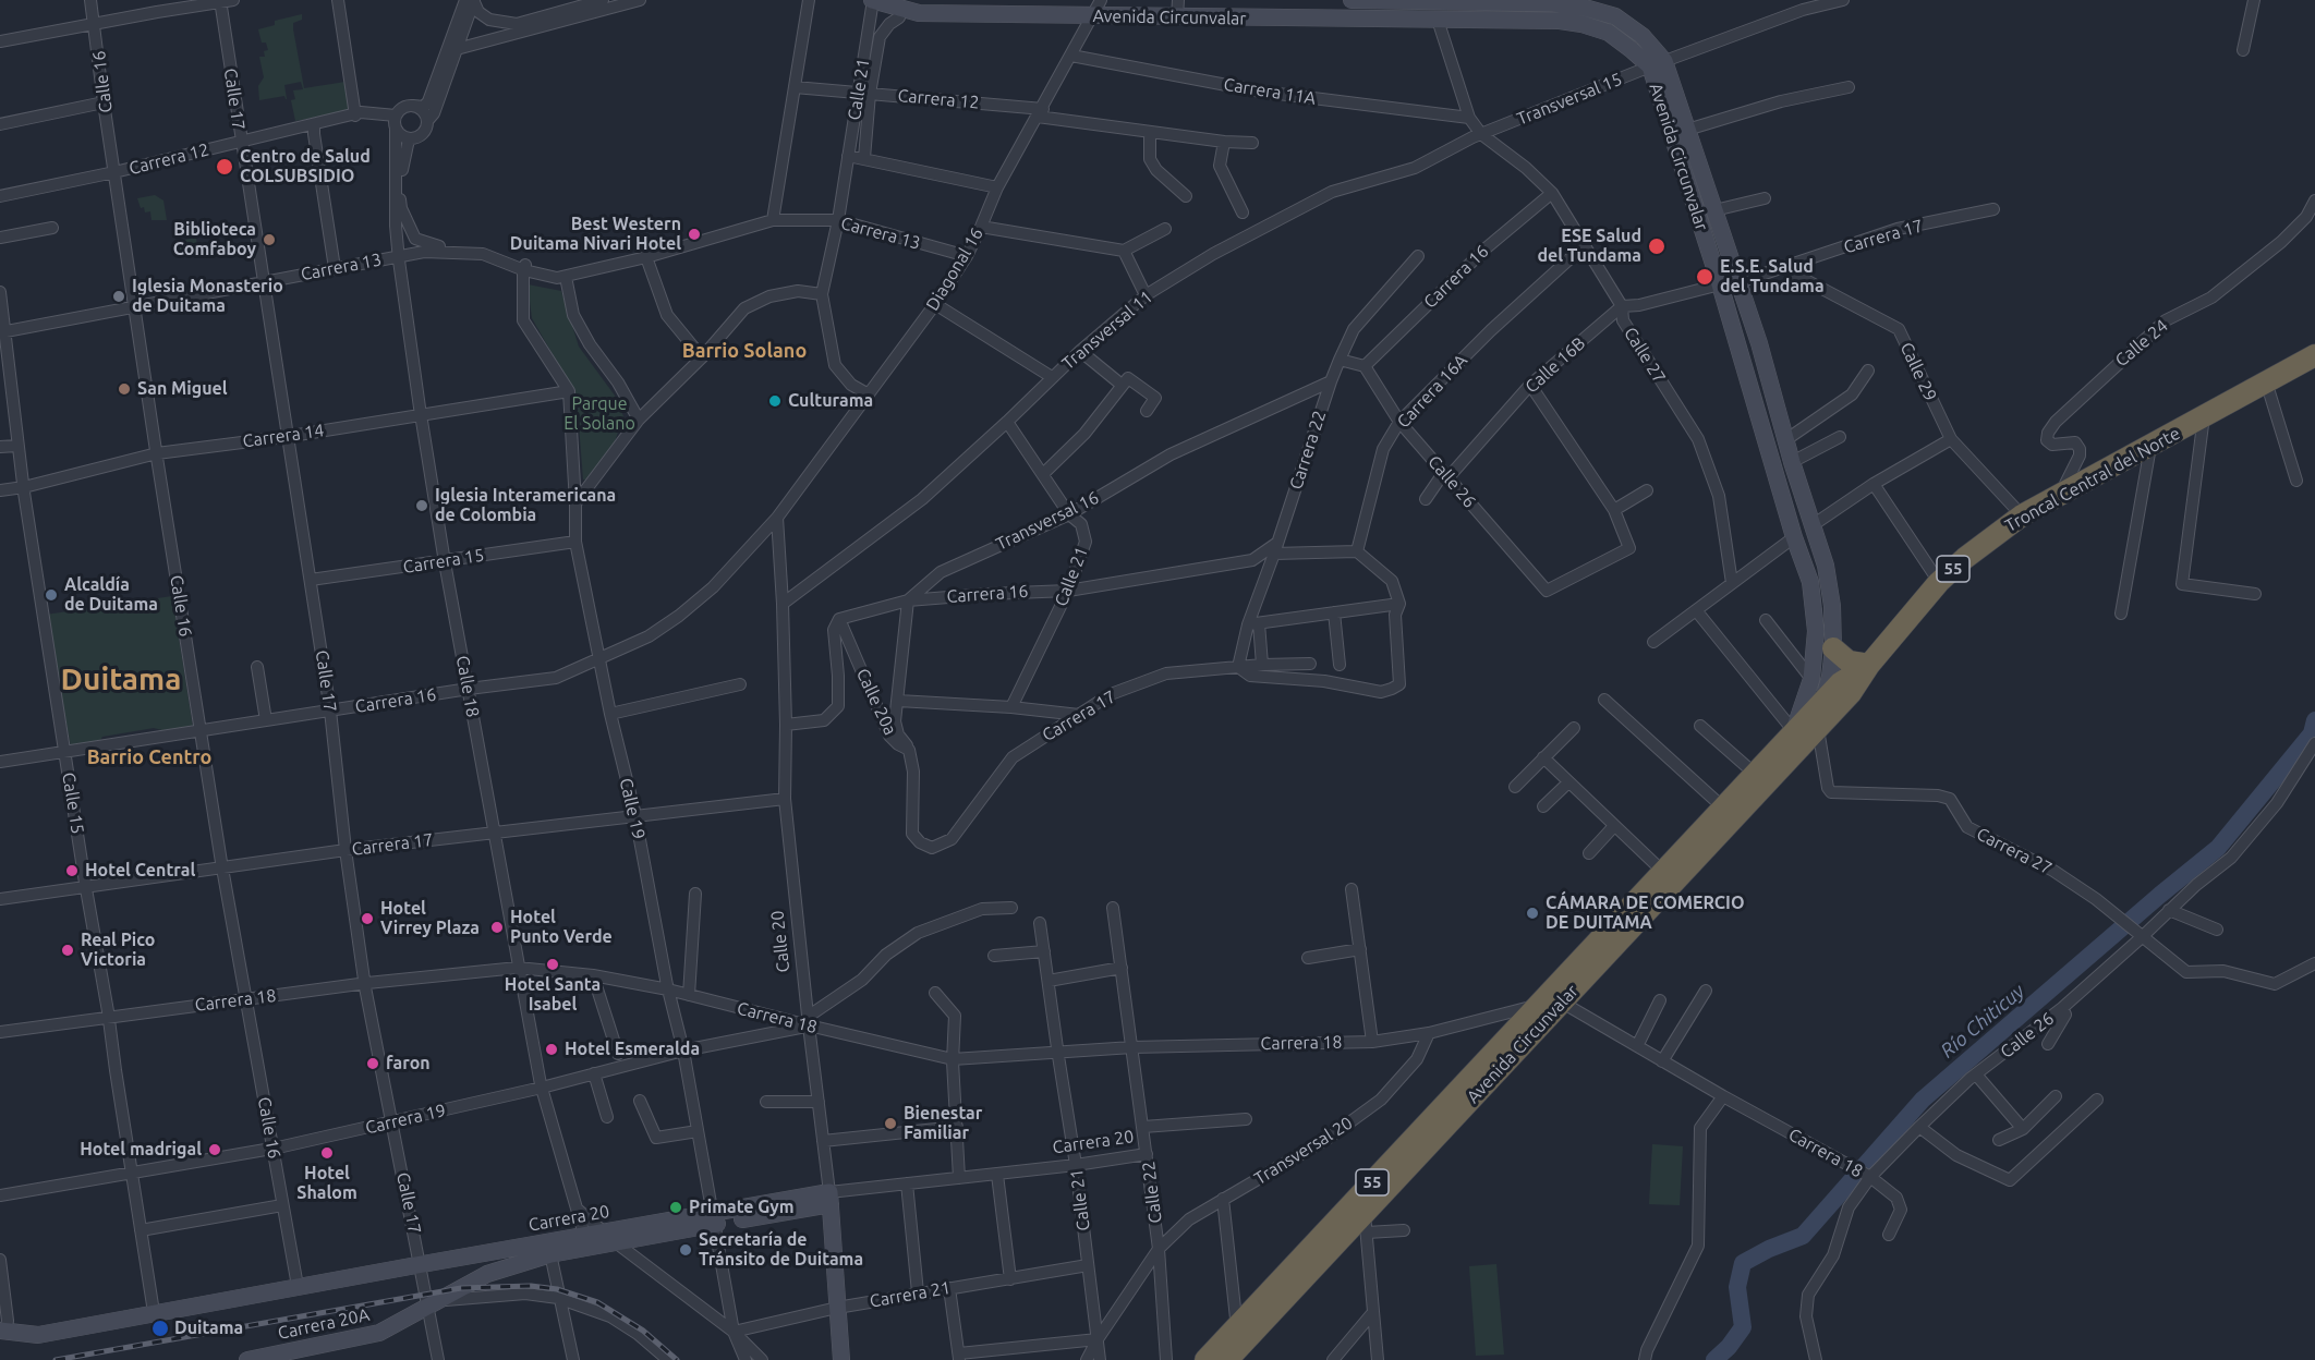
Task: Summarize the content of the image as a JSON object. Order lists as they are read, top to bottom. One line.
{"streets":{"highway":["Avenida Circunvalar","Troncal Central del Norte","55"],"main road":["Calle 20","Carrera 20","Carrera 20A"],"street":["Calle 16","Calle 21","Carrera 11A","Calle 17","Carrera 12","Transversal 15","Carrera 13","Carrera 17","Diagonal 16","Carrera 16","Transversal 11","Calle 24","Calle 27","Calle 16B","Calle 29","Carrera 16A","Carrera 14","Carrera 22","Calle 26","Transversal 16","Carrera 15","Calle 18","Calle 20a","Calle 15","Calle 19","Carrera 27","Carrera 18","Carrera 19","Transversal 20","Calle 22","Carrera 21"]},"crossings":[["Avenida Circunvalar","Calle 21"],["Avenida Circunvalar","Transversal 15"],["Avenida Circunvalar","Carrera 17"],["Avenida Circunvalar","Diagonal 16"],["Avenida Circunvalar","Calle 27"],["Avenida Circunvalar","Troncal Central del Norte"],["Avenida Circunvalar","Carrera 27"],["Avenida Circunvalar","Carrera 18"],["Calle 16","Carrera 12"],["Calle 16","Carrera 13"],["Calle 16","Carrera 17"],["Calle 16","Carrera 16"],["Calle 16","Carrera 14"],["Calle 16","Carrera 18"],["Calle 16","Carrera 19"],["Calle 16","Carrera 20"],["Calle 21","Carrera 12"],["Calle 21","Carrera 13"],["Calle 21","Carrera 16"],["Calle 21","Transversal 11"],["Calle 21","Transversal 16"],["Calle 21","Carrera 18"],["Calle 21","Carrera 20"],["Calle 21","Transversal 20"],["Calle 21","Carrera 21"],["Carrera 11A","Diagonal 16"],["Carrera 11A","Calle 27"],["Calle 17","Carrera 12"],["Calle 17","Carrera 13"],["Calle 17","Carrera 17"],["Calle 17","Carrera 16"],["Calle 17","Carrera 14"],["Calle 17","Carrera 15"],["Calle 17","Carrera 18"],["Calle 17","Carrera 19"],["Calle 17","Carrera 20"],["Calle 17","Carrera 20A"],["Carrera 12","Carrera 13"],["Carrera 12","Diagonal 16"],["Carrera 12","Calle 18"],["Transversal 15","Transversal 11"],["Transversal 15","Calle 27"],["Carrera 13","Diagonal 16"],["Carrera 13","Calle 18"],["Carrera 13","Calle 15"],["Carrera 13","Calle 19"],["Carrera 17","Calle 29"],["Carrera 17","Carrera 22"],["Carrera 17","Calle 18"],["Carrera 17","Calle 20a"],["Carrera 17","Calle 15"],["Carrera 17","Calle 19"],["Carrera 17","Calle 20"],["Diagonal 16","Carrera 16"],["Diagonal 16","Calle 20"],["Carrera 16","Calle 27"],["Carrera 16","Carrera 22"],["Carrera 16","Calle 26"],["Carrera 16","Transversal 16"],["Carrera 16","Calle 18"],["Carrera 16","Calle 20a"],["Carrera 16","Calle 15"],["Carrera 16","Calle 19"],["Carrera 16","Calle 20"],["Transversal 11","Calle 27"],["Transversal 11","Calle 20"],["Calle 24","Troncal Central del Norte"],["Calle 27","Calle 16B"],["Calle 27","Carrera 16A"],["Calle 16B","Calle 26"],["Calle 29","Troncal Central del Norte"],["Carrera 16A","Calle 26"],["Carrera 14","Calle 18"],["Carrera 14","Calle 15"],["Carrera 14","Calle 19"],["Carrera 22","Transversal 16"],["Calle 26","Carrera 27"],["Calle 26","Carrera 18"],["Carrera 15","Calle 18"],["Carrera 15","Calle 19"],["Calle 18","Carrera 18"],["Calle 18","Carrera 19"],["Calle 18","Carrera 20"],["Calle 15","Carrera 18"],["Calle 15","Carrera 19"],["Calle 15","Carrera 20"],["Calle 19","Carrera 18"],["Calle 19","Carrera 19"],["Calle 19","Carrera 20"],["Calle 19","Carrera 21"],["Calle 20","Carrera 18"],["Calle 20","Carrera 19"],["Calle 20","Carrera 20"],["Calle 20","Carrera 21"],["Carrera 18","Carrera 19"],["Carrera 18","Transversal 20"],["Carrera 18","Calle 22"],["Carrera 20","Calle 22"],["Carrera 20","Carrera 20A"],["Transversal 20","Calle 22"]],"districts":["Barrio Solano","Duitama","Barrio Centro"],"water":["Río Chiticuy"],"parks":["Parque El Solano"],"places":["Centro de Salud COLSUBSIDIO","Best Western Duitama Nivari Hotel","Biblioteca Comfaboy","ESE Salud del Tundama","E.S.E. Salud del Tundama","Iglesia Monasterio de Duitama","San Miguel","Culturama","Iglesia Interamericana de Colombia","Alcaldía de Duitama","Hotel Central","CÁMARA DE COMERCIO DE DUITAMA","Hotel Virrey Plaza","Hotel Punto Verde","Real Pico Victoria","Hotel Santa Isabel","Hotel Esmeralda","faron","Bienestar Familiar","Hotel madrigal","Hotel Shalom","Primate Gym","Secretaría de Tránsito de Duitama","Duitama"]}
